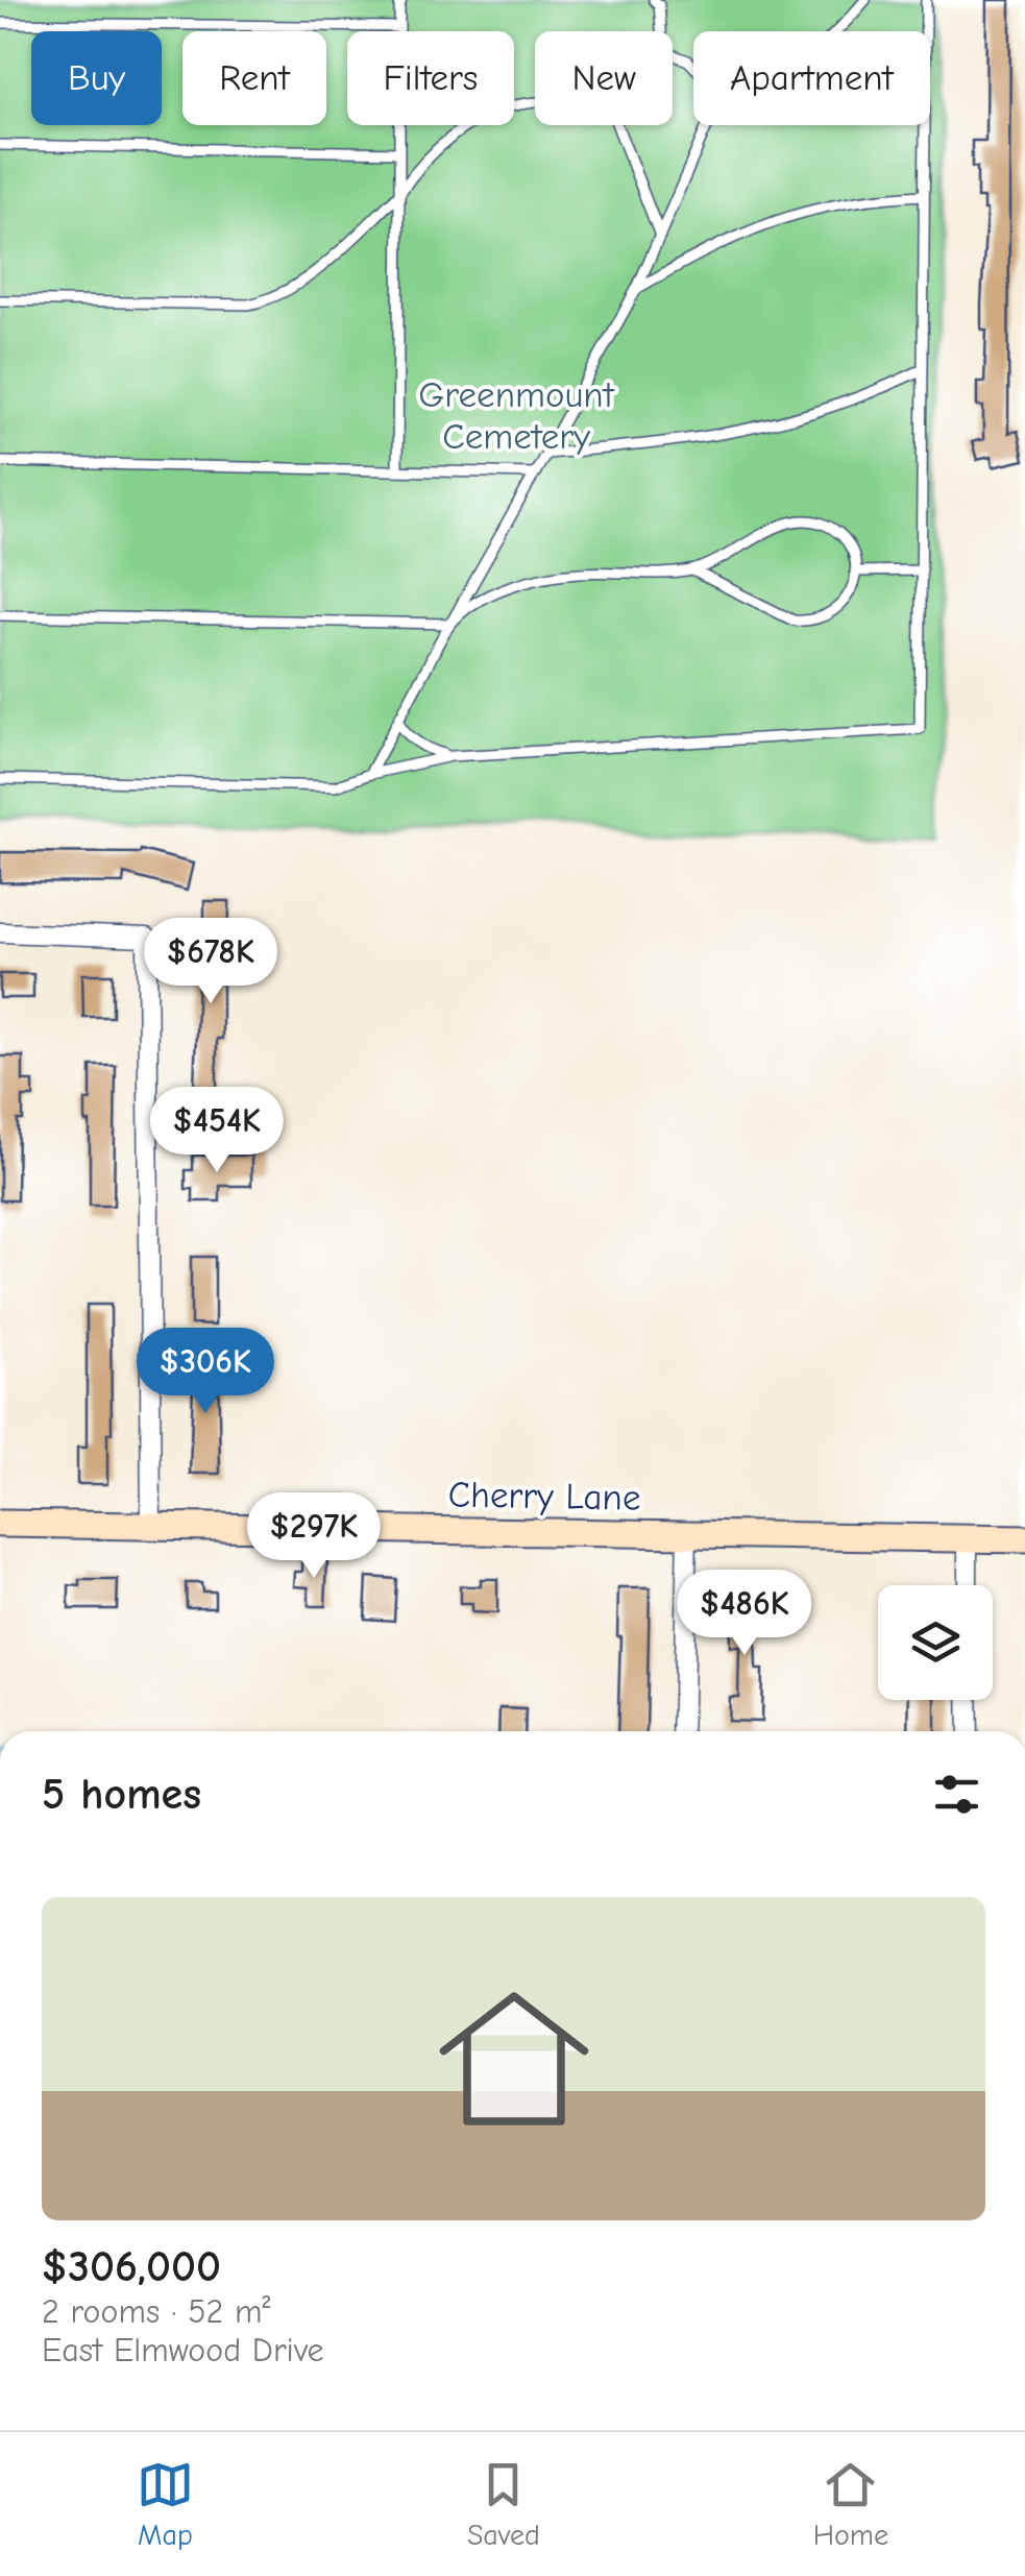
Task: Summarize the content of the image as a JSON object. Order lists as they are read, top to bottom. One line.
{"streets":{"street":["Cherry Lane"]},"parks":["Greenmount Cemetery"],"page":{"chip":["Buy","Rent","Filters","New","Apartment"],"price":["$678K","$454K","$306K","$297K","$486K"],"heading":"5 homes","list":[{"name":"$306,000","note":"2 rooms · 52 m² · East Elmwood Drive"}],"tabs":["Map","Saved","Home"]}}
